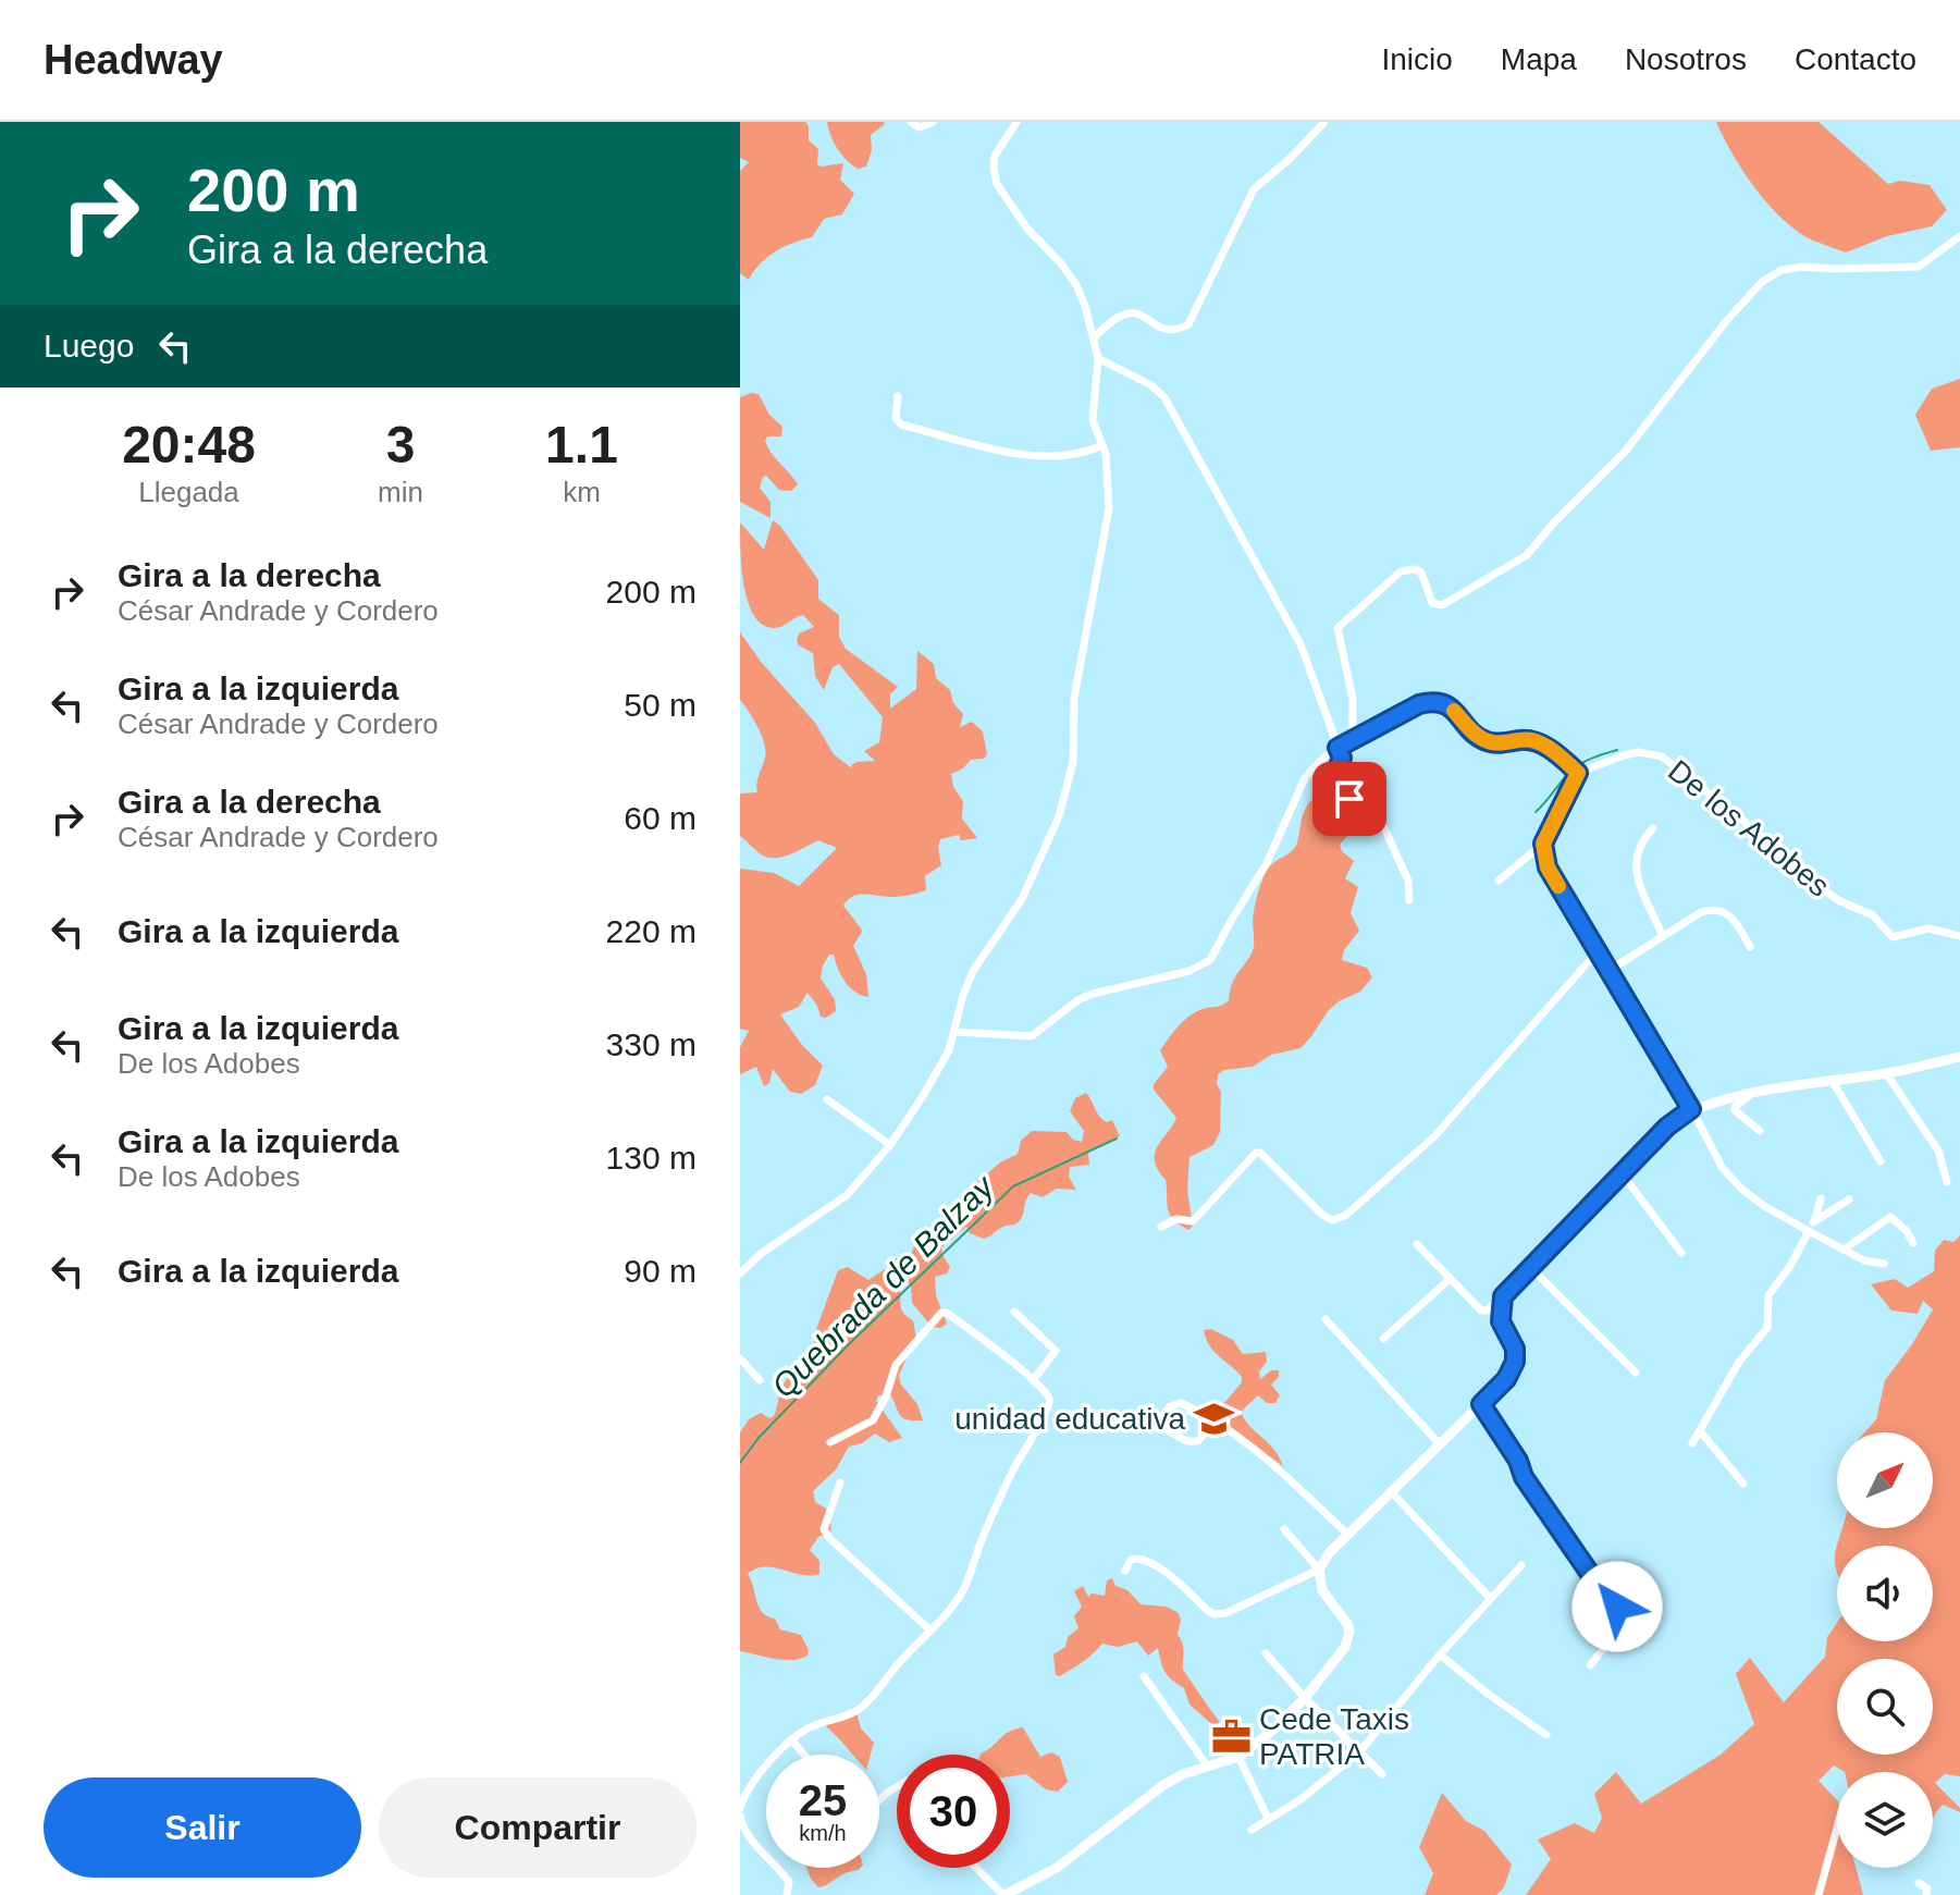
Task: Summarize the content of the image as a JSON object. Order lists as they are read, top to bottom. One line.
{"streets":{"street":["De los Adobes"]},"water":["Quebrada de Balzay"],"places":{"school or university":["unidad educativa"],"office":["Cede Taxis PATRIA"]},"north":"top right","page":{"header":"Headway","nav":["Inicio","Mapa","Nosotros","Contacto"],"turn":["200 m","Gira a la derecha"],"then":"Luego","eta":["20:48","Llegada","3","min","1.1","km"],"list":[{"name":"Gira a la derecha","note":"César Andrade y Cordero","value":"200 m"},{"name":"Gira a la izquierda","note":"César Andrade y Cordero","value":"50 m"},{"name":"Gira a la derecha","note":"César Andrade y Cordero","value":"60 m"},{"name":"Gira a la izquierda","value":"220 m"},{"name":"Gira a la izquierda","note":"De los Adobes","value":"330 m"},{"name":"Gira a la izquierda","note":"De los Adobes","value":"130 m"},{"name":"Gira a la izquierda","value":"90 m"}],"speed":"25 km/h","limit":"30","buttons":["Salir","Compartir"]}}
